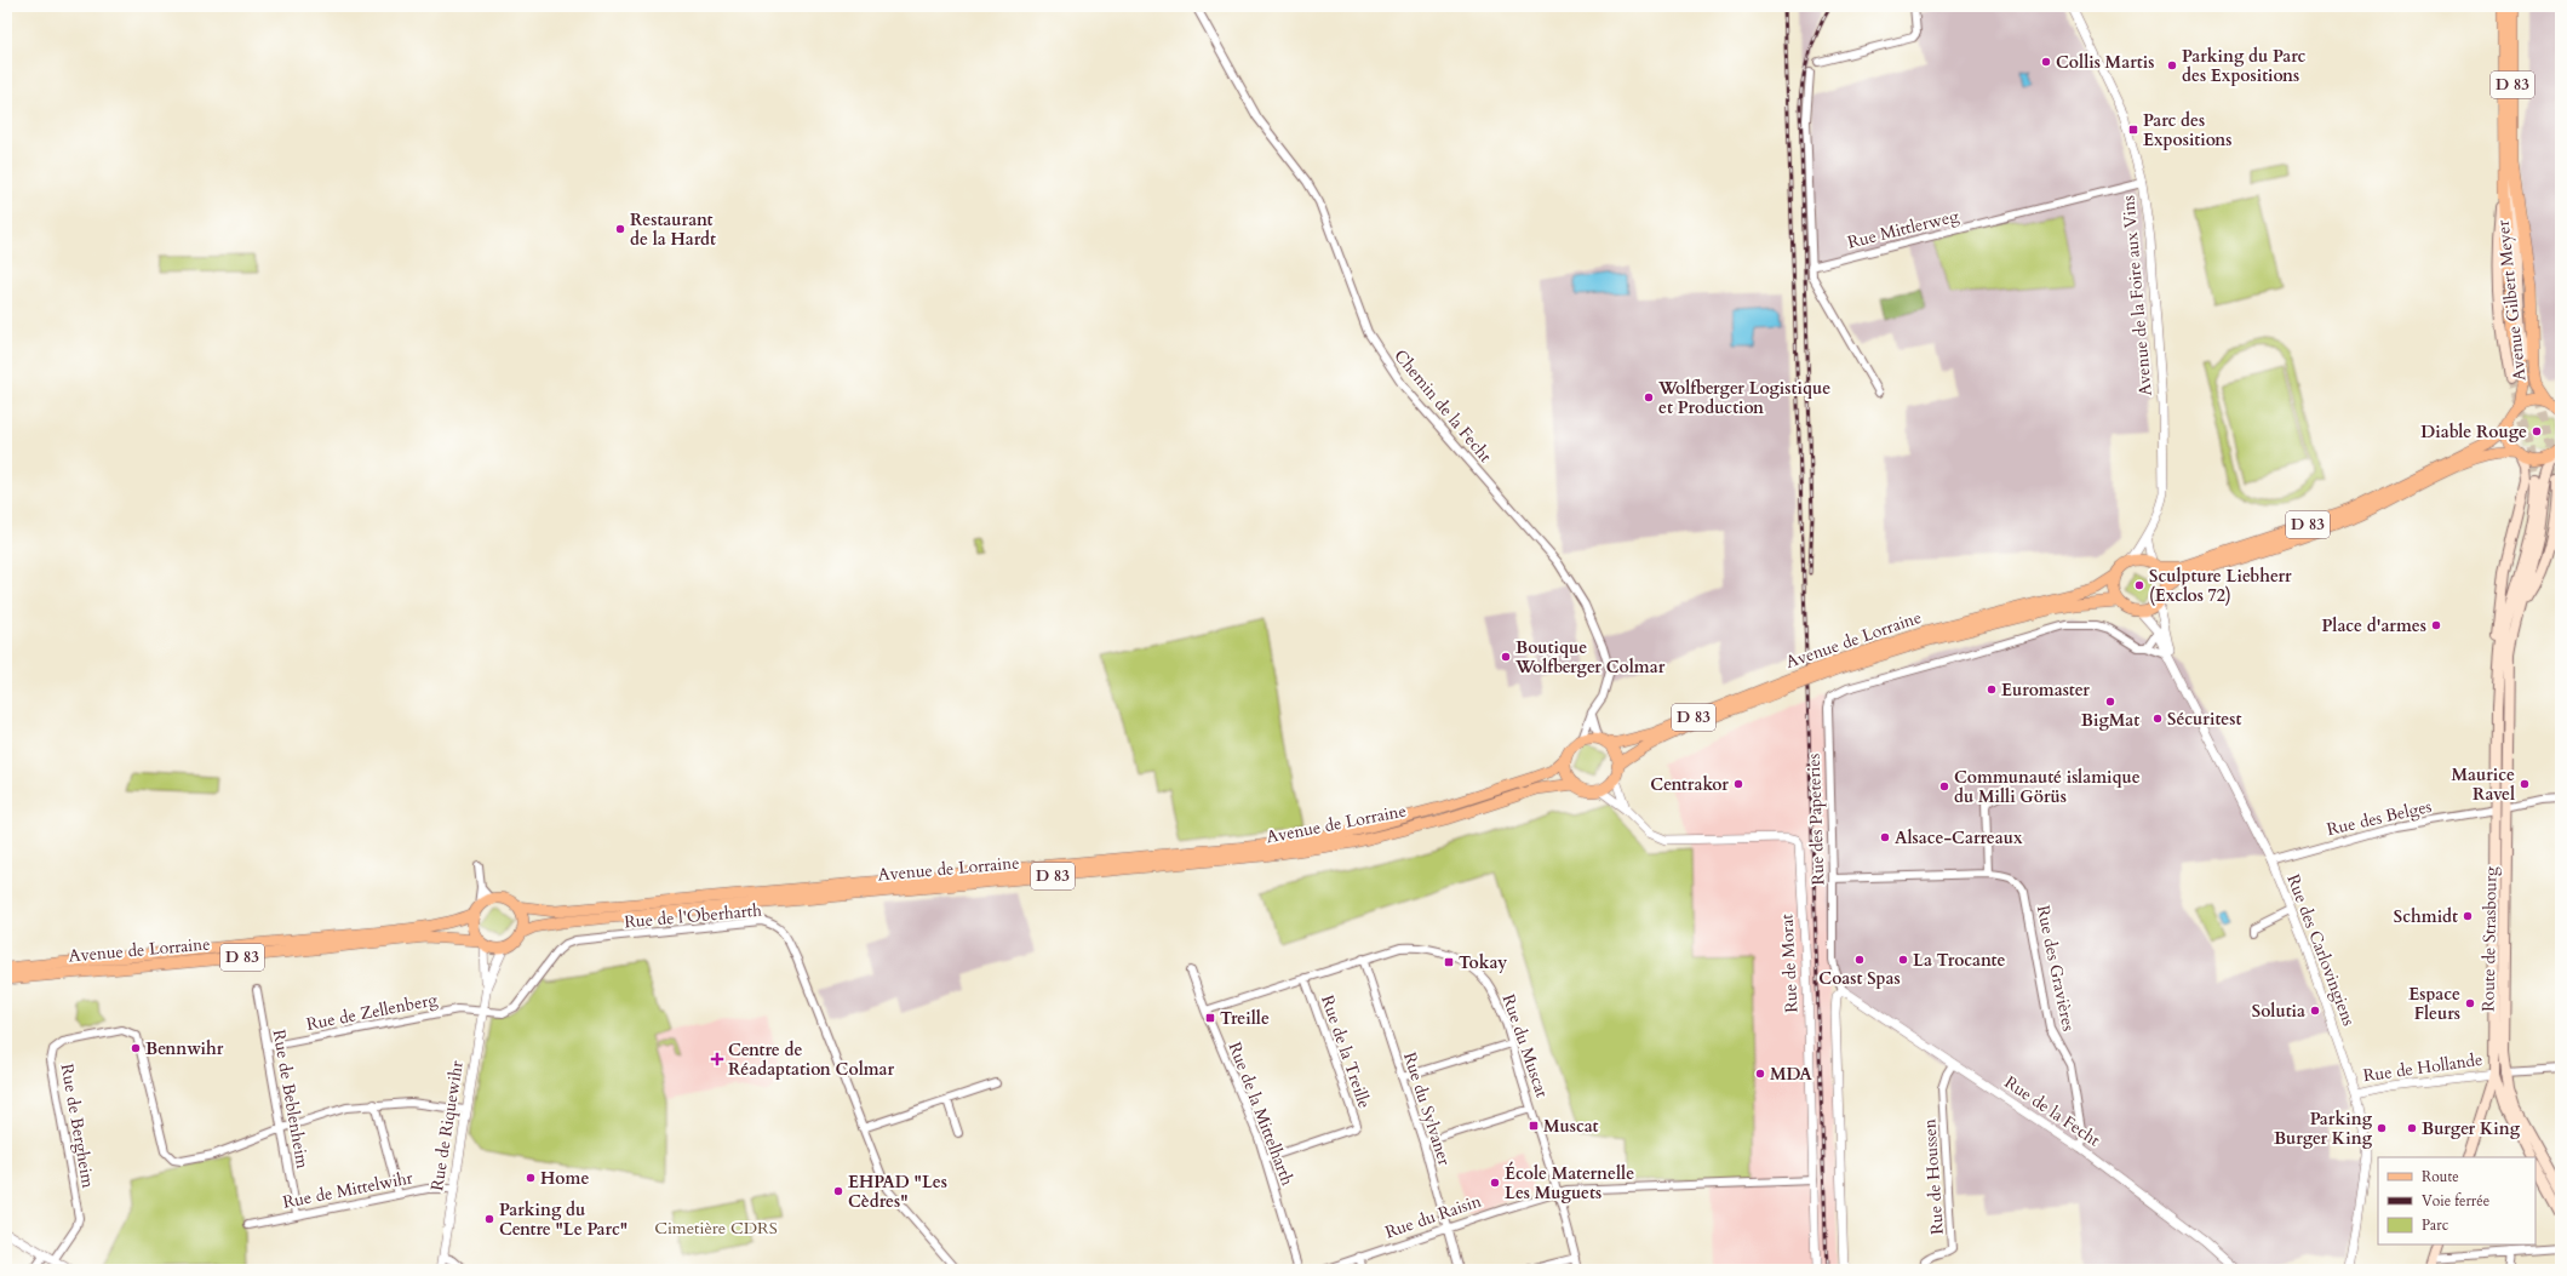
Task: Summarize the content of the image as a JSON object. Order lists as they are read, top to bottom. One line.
{"streets":{"main road":["D 83","Avenue Gilbert Meyer","Avenue de Lorraine","Route de Strasbourg"],"street":["Rue Mittlerweg","Avenue de la Foire aux Vins","Chemin de la Fecht","Rue des Belges","Rue des Papeteries","Rue de l'Oberharth","Rue des Carlovingiens","Rue de Morat","Rue des Gravières","Rue de Zellenberg","Rue du Muscat","Rue de la Treille","Rue de Hollande","Rue de Beblenheim","Rue du Sylvaner","Rue de la Fecht","Rue de la Mittelharth","Rue de Bergheim","Rue de Riquewihr","Rue de Houssen","Rue de Mittelwihr","Rue du Raisin"]},"crossings":[["D 83","Avenue de la Foire aux Vins"],["D 83","Avenue de Lorraine"],["D 83","Route de Strasbourg"],["D 83","Rue des Carlovingiens"],["Rue Mittlerweg","Avenue de la Foire aux Vins"],["Avenue de la Foire aux Vins","Avenue de Lorraine"],["Avenue de la Foire aux Vins","Rue des Carlovingiens"],["Chemin de la Fecht","Avenue de Lorraine"],["Chemin de la Fecht","Rue de Morat"],["Avenue de Lorraine","Rue des Carlovingiens"],["Avenue de Lorraine","Rue de Morat"],["Avenue de Lorraine","Rue de Riquewihr"],["Rue des Belges","Route de Strasbourg"],["Rue des Belges","Rue des Carlovingiens"],["Rue des Papeteries","Rue des Carlovingiens"],["Rue des Papeteries","Rue des Gravières"],["Rue des Papeteries","Rue de la Fecht"],["Rue de l'Oberharth","Rue de Zellenberg"],["Rue de l'Oberharth","Rue de Riquewihr"],["Route de Strasbourg","Rue de Hollande"],["Rue des Carlovingiens","Rue de Hollande"],["Rue de Morat","Rue du Raisin"],["Rue des Gravières","Rue de la Fecht"],["Rue de Zellenberg","Rue de Beblenheim"],["Rue de Zellenberg","Rue de Riquewihr"],["Rue du Muscat","Rue de la Treille"],["Rue du Muscat","Rue du Sylvaner"],["Rue du Muscat","Rue de la Mittelharth"],["Rue du Muscat","Rue du Raisin"],["Rue de la Treille","Rue de la Mittelharth"],["Rue de Beblenheim","Rue de Bergheim"],["Rue de Beblenheim","Rue de Mittelwihr"],["Rue du Sylvaner","Rue du Raisin"],["Rue de la Fecht","Rue de Houssen"],["Rue de Riquewihr","Rue de Mittelwihr"]],"parks":["Cimetière CDRS"],"places":{"other":["Collis Martis","Parking du Parc des Expositions","Restaurant de la Hardt","Wolfberger Logistique et Production","Diable Rouge","Sculpture Liebherr (Exclos 72)","Place d'armes","Boutique Wolfberger Colmar","Euromaster","BigMat","Sécuritest","Centrakor","Maurice Ravel","Communauté islamique du Milli Görüs","Alsace-Carreaux","Schmidt","Coast Spas","La Trocante","Espace Fleurs","Solutia","Bennwihr","MDA","Parking Burger King","Burger King","Home","École Maternelle Les Muguets","EHPAD \"Les Cèdres\"","Parking du Centre \"Le Parc\""],"transit":["Parc des Expositions","Tokay","Treille","Muscat"],"health":["Centre de Réadaptation Colmar"]},"legend":["Route","Voie ferrée","Parc"]}
